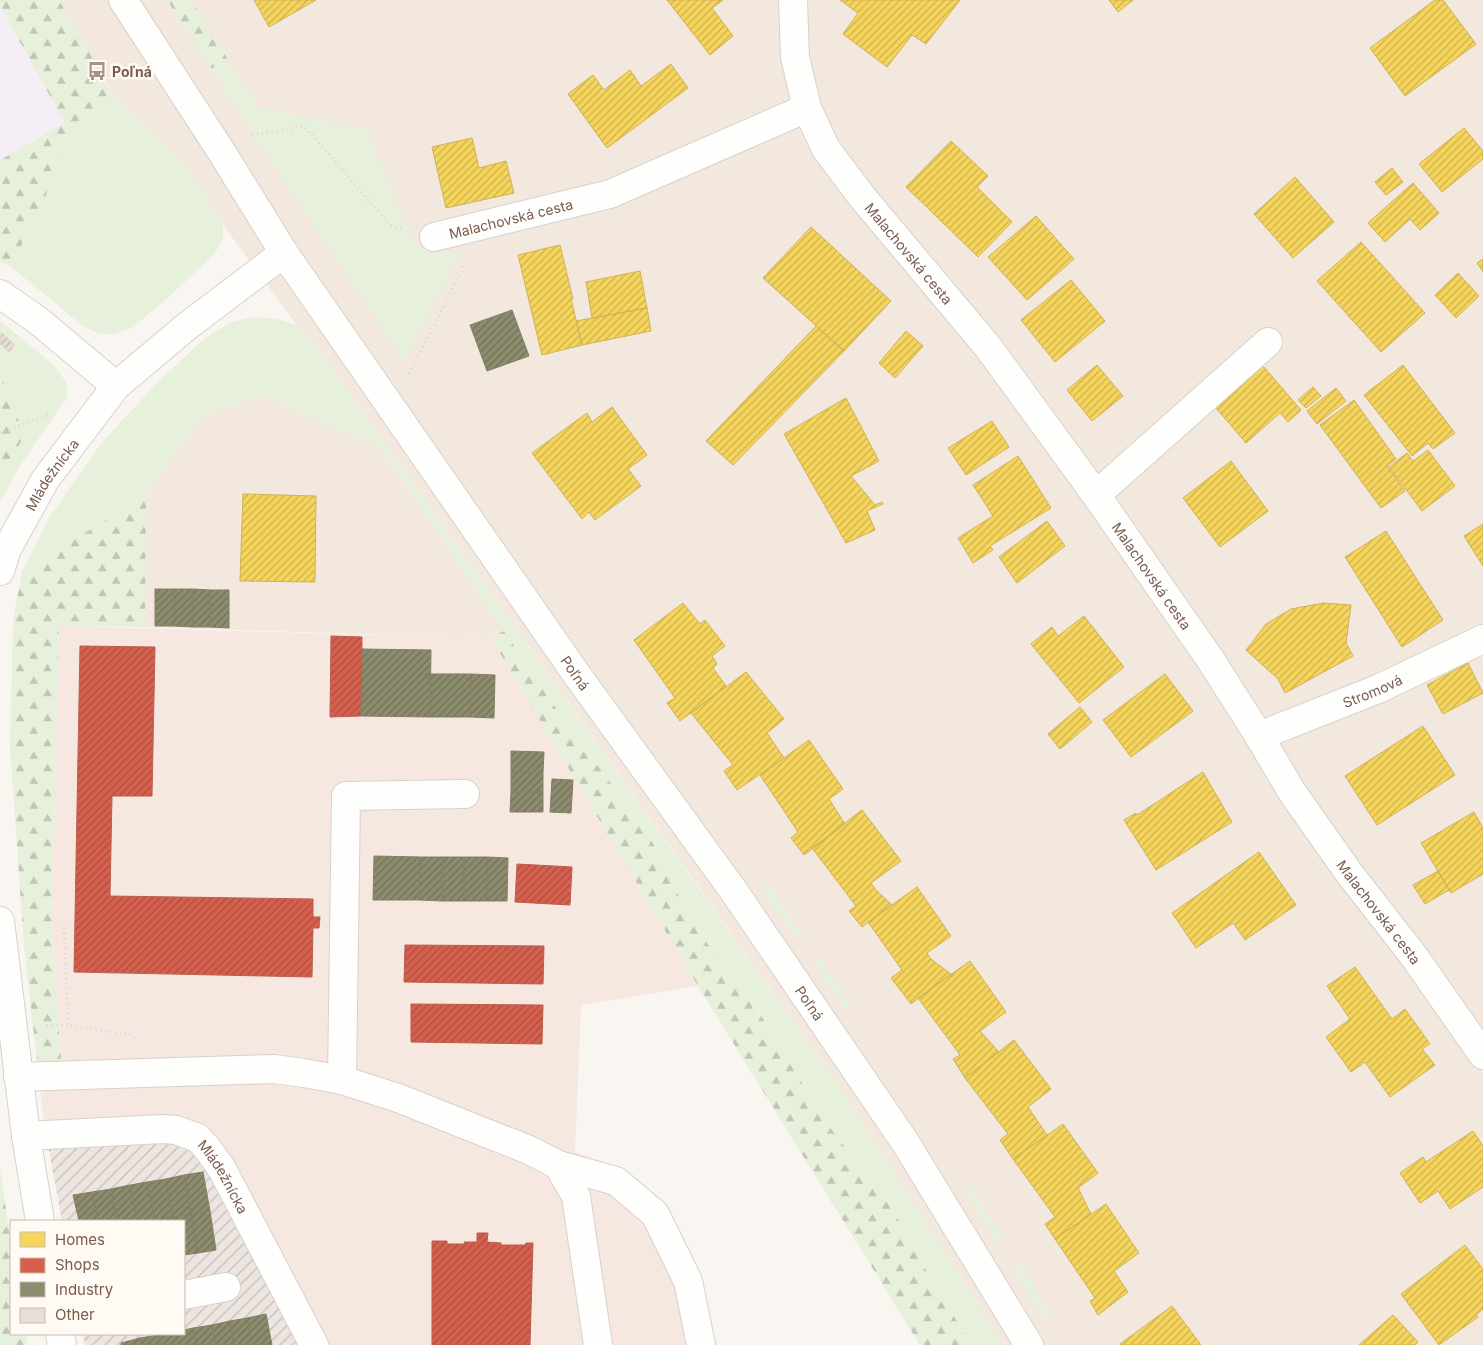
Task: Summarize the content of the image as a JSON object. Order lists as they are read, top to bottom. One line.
{"streets":{"street":["Malachovská cesta","Mládežnícka","Poľná","Stromová"]},"crossings":[["Malachovská cesta","Stromová"],["Mládežnícka","Poľná"]],"places":{"bus stop":["Poľná"]},"legend":["Homes","Shops","Industry","Other"]}
